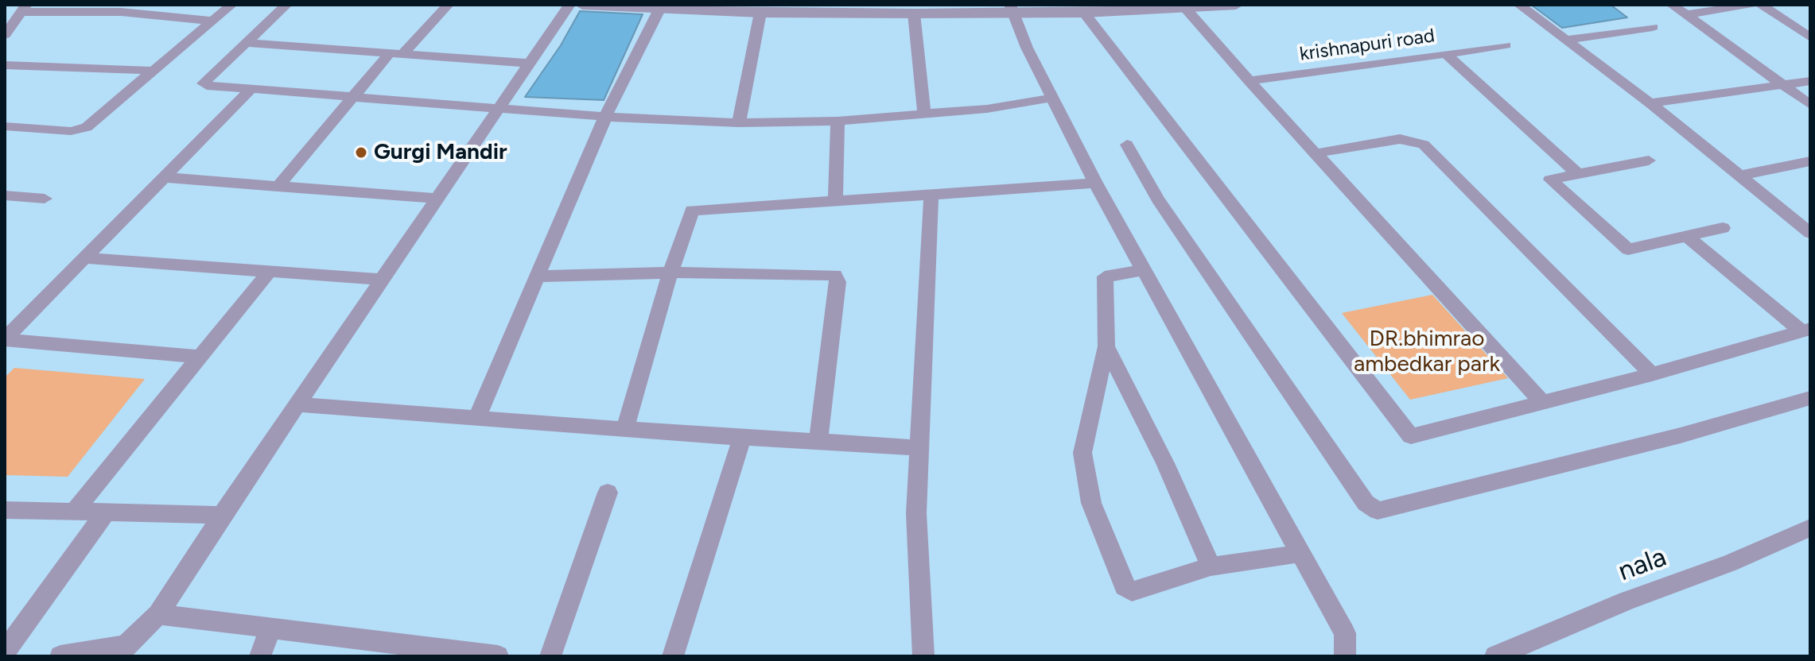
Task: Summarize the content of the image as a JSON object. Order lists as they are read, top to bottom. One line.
{"streets":{"street":["krishnapuri road","nala"]},"parks":["DR.bhimrao ambedkar park"],"places":["Gurgi Mandir"]}
